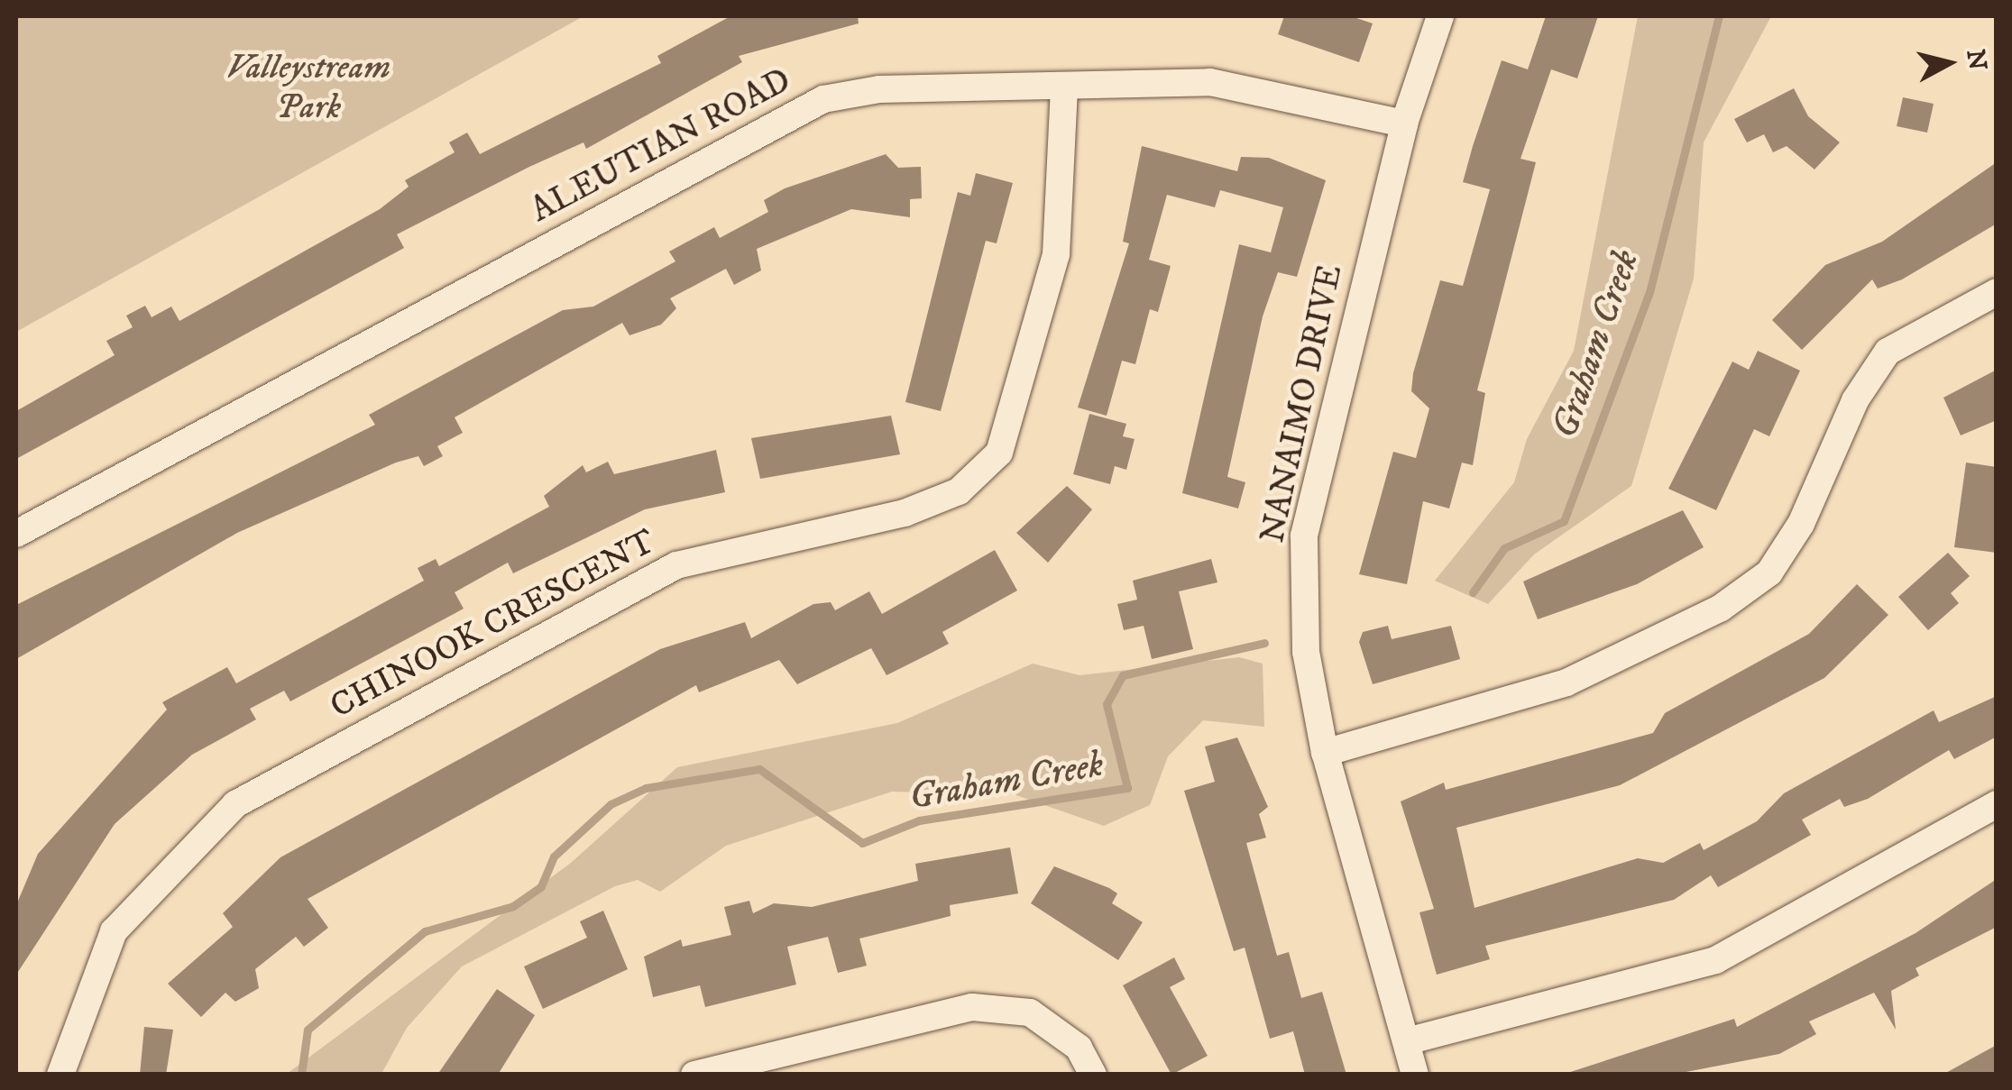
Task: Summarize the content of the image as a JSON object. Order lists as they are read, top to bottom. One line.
{"streets":{"street":["ALEUTIAN ROAD","NANAIMO DRIVE","CHINOOK CRESCENT"]},"crossings":[["ALEUTIAN ROAD","NANAIMO DRIVE"],["ALEUTIAN ROAD","CHINOOK CRESCENT"]],"water":["Graham Creek"],"parks":["Valleystream Park"],"north":"right"}
